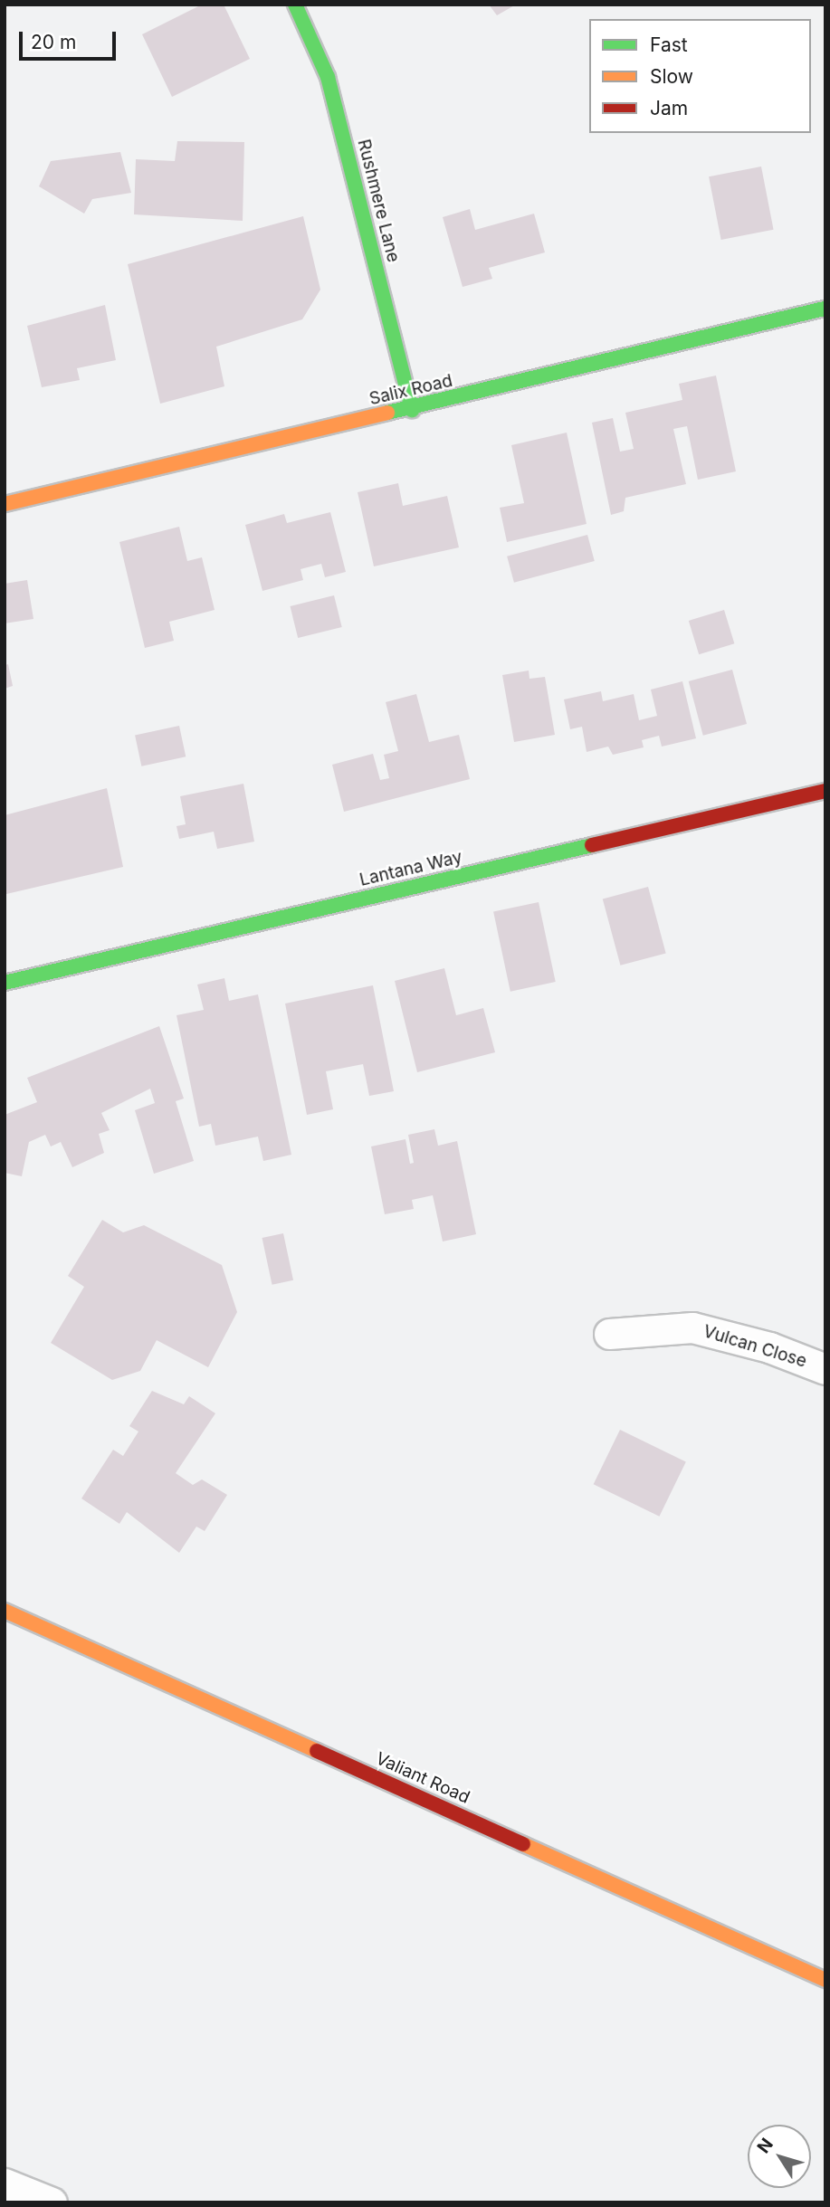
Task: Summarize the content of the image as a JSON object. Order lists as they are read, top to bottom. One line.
{"streets":{"street":["Rushmere Lane","Salix Road","Lantana Way","Vulcan Close","Valiant Road"]},"crossings":[["Rushmere Lane","Salix Road"]],"legend":["Fast","Slow","Jam"],"scale_bar":"20 m","north":"top left"}
